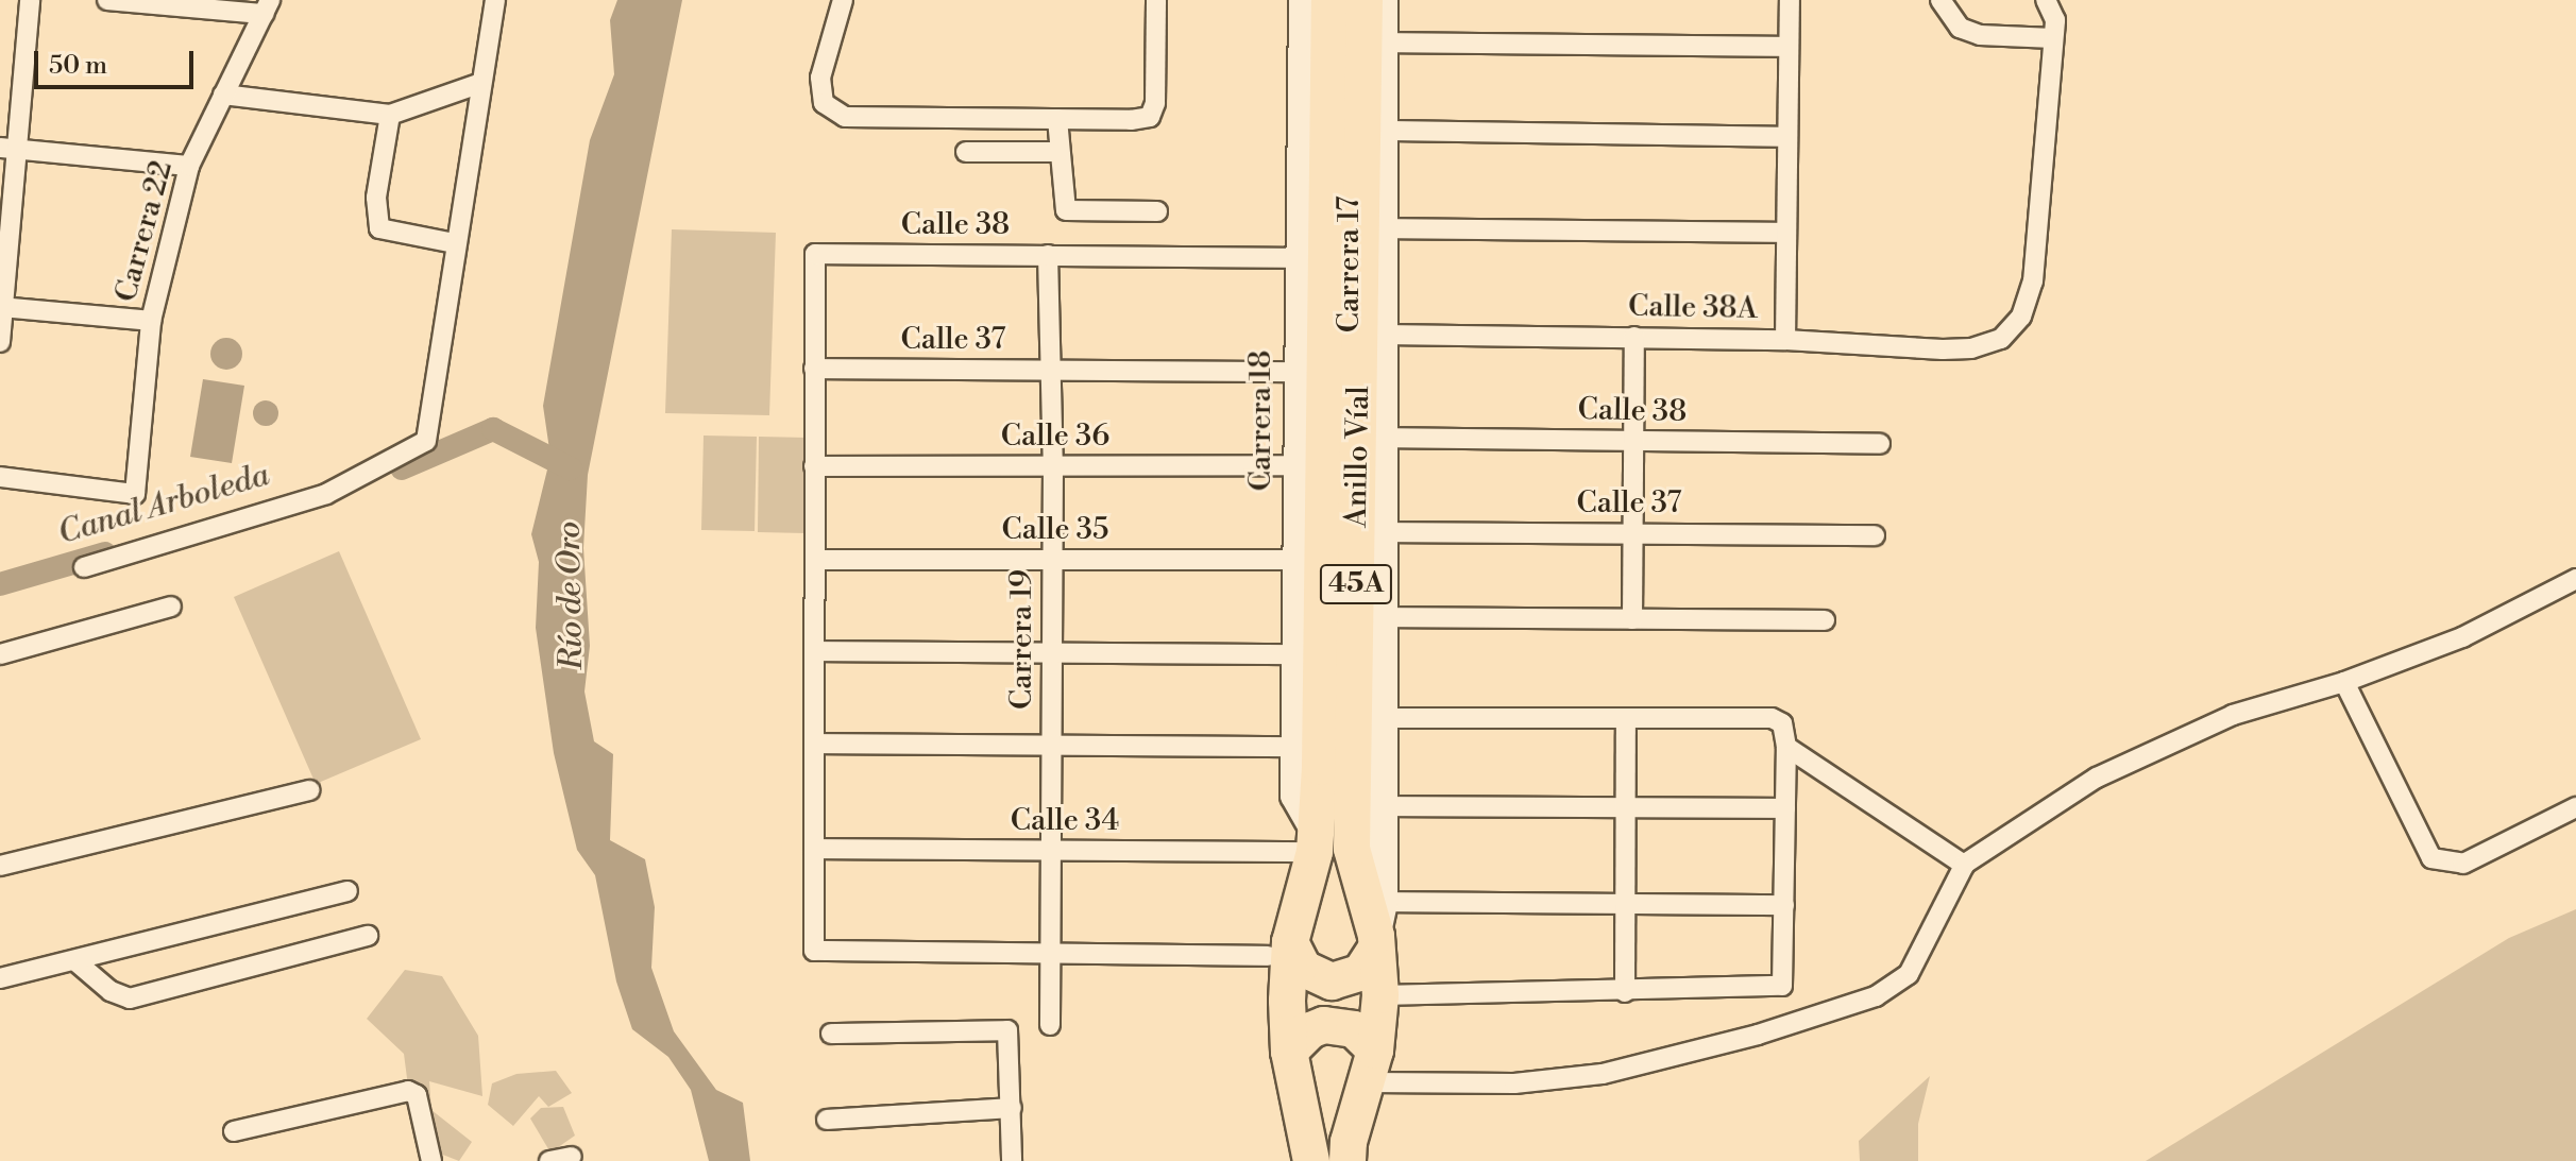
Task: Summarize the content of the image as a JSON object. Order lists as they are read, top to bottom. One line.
{"streets":{"highway":["Anillo Víal","45A"],"street":["Calle 38","Carrera 22","Carrera 17","Calle 38A","Calle 37","Carrera 18","Calle 36","Calle 35","Carrera 19","Calle 34"]},"crossings":[["Calle 38","Carrera 17"],["Calle 38","Calle 37"],["Calle 38","Carrera 18"],["Calle 38","Carrera 19"],["Carrera 17","Calle 38A"],["Carrera 17","Calle 37"],["Carrera 17","Anillo Víal"],["Calle 37","Carrera 18"],["Calle 37","Carrera 19"],["Carrera 18","Calle 36"],["Carrera 18","Anillo Víal"],["Carrera 18","Calle 35"],["Carrera 18","Calle 34"],["Calle 36","Carrera 19"],["Anillo Víal","Calle 34"],["Calle 35","Carrera 19"],["Carrera 19","Calle 34"]],"water":["Canal Arboleda","Río de Oro"],"scale_bar":"50 m"}
